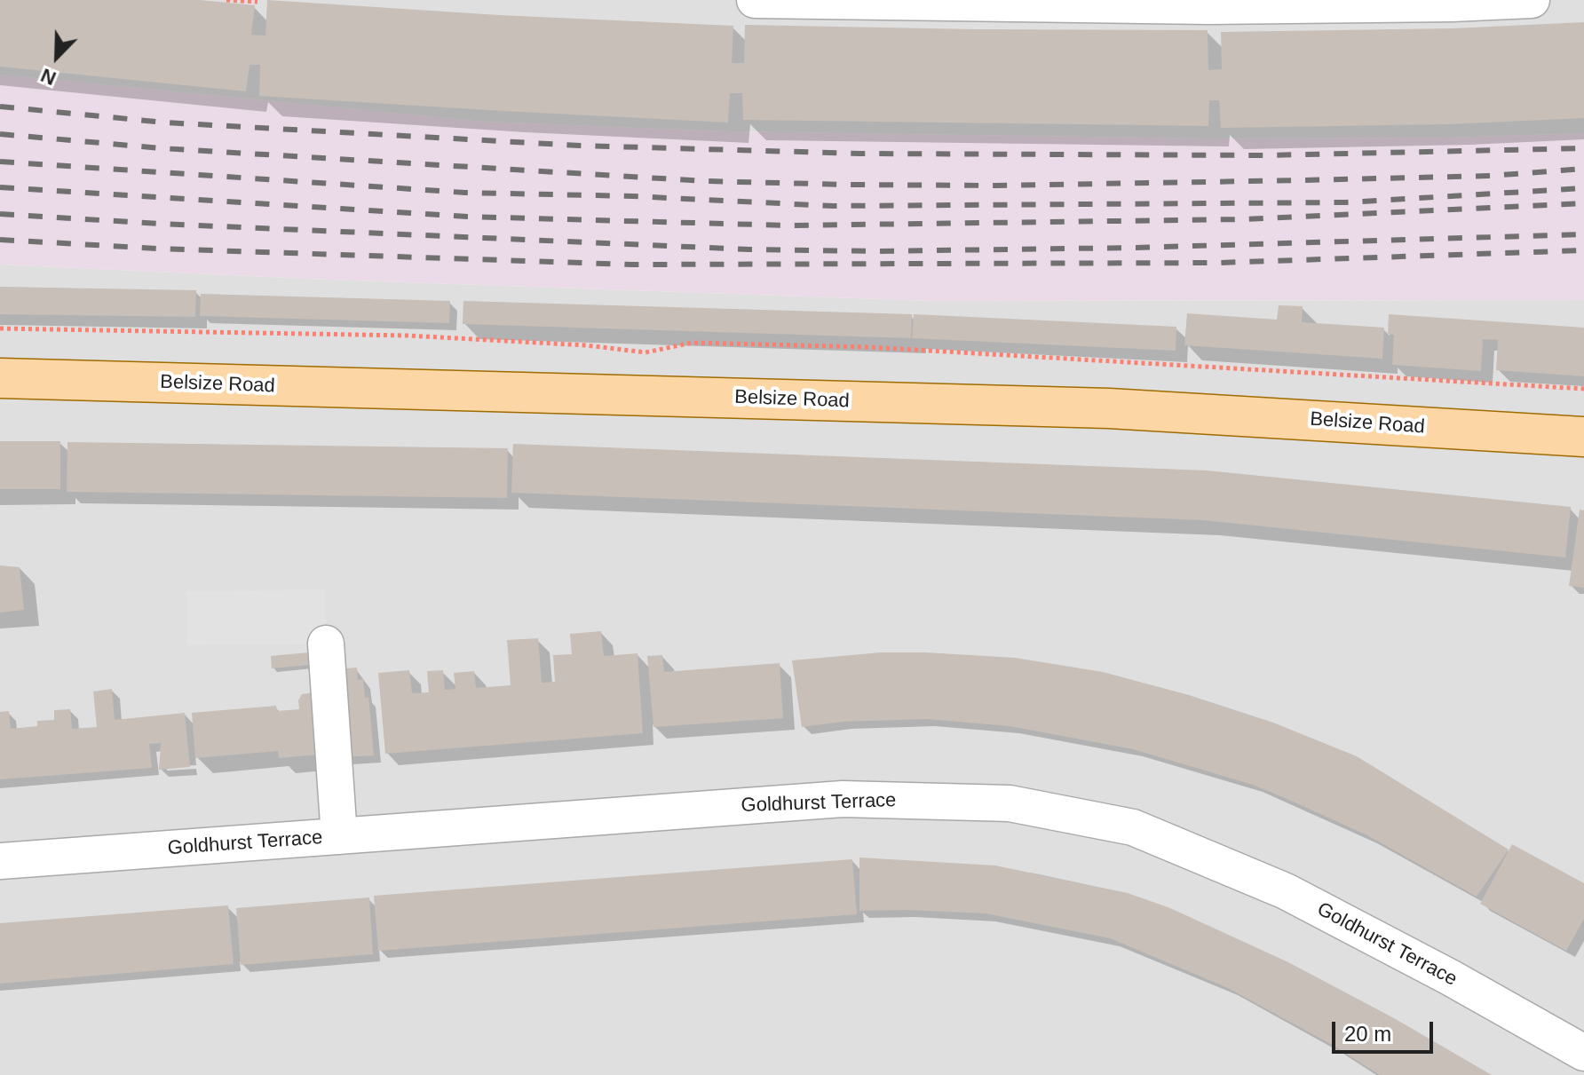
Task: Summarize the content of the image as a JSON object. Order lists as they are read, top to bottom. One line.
{"streets":{"main road":["Belsize Road"],"street":["Goldhurst Terrace"]},"scale_bar":"20 m","north":"bottom left"}
